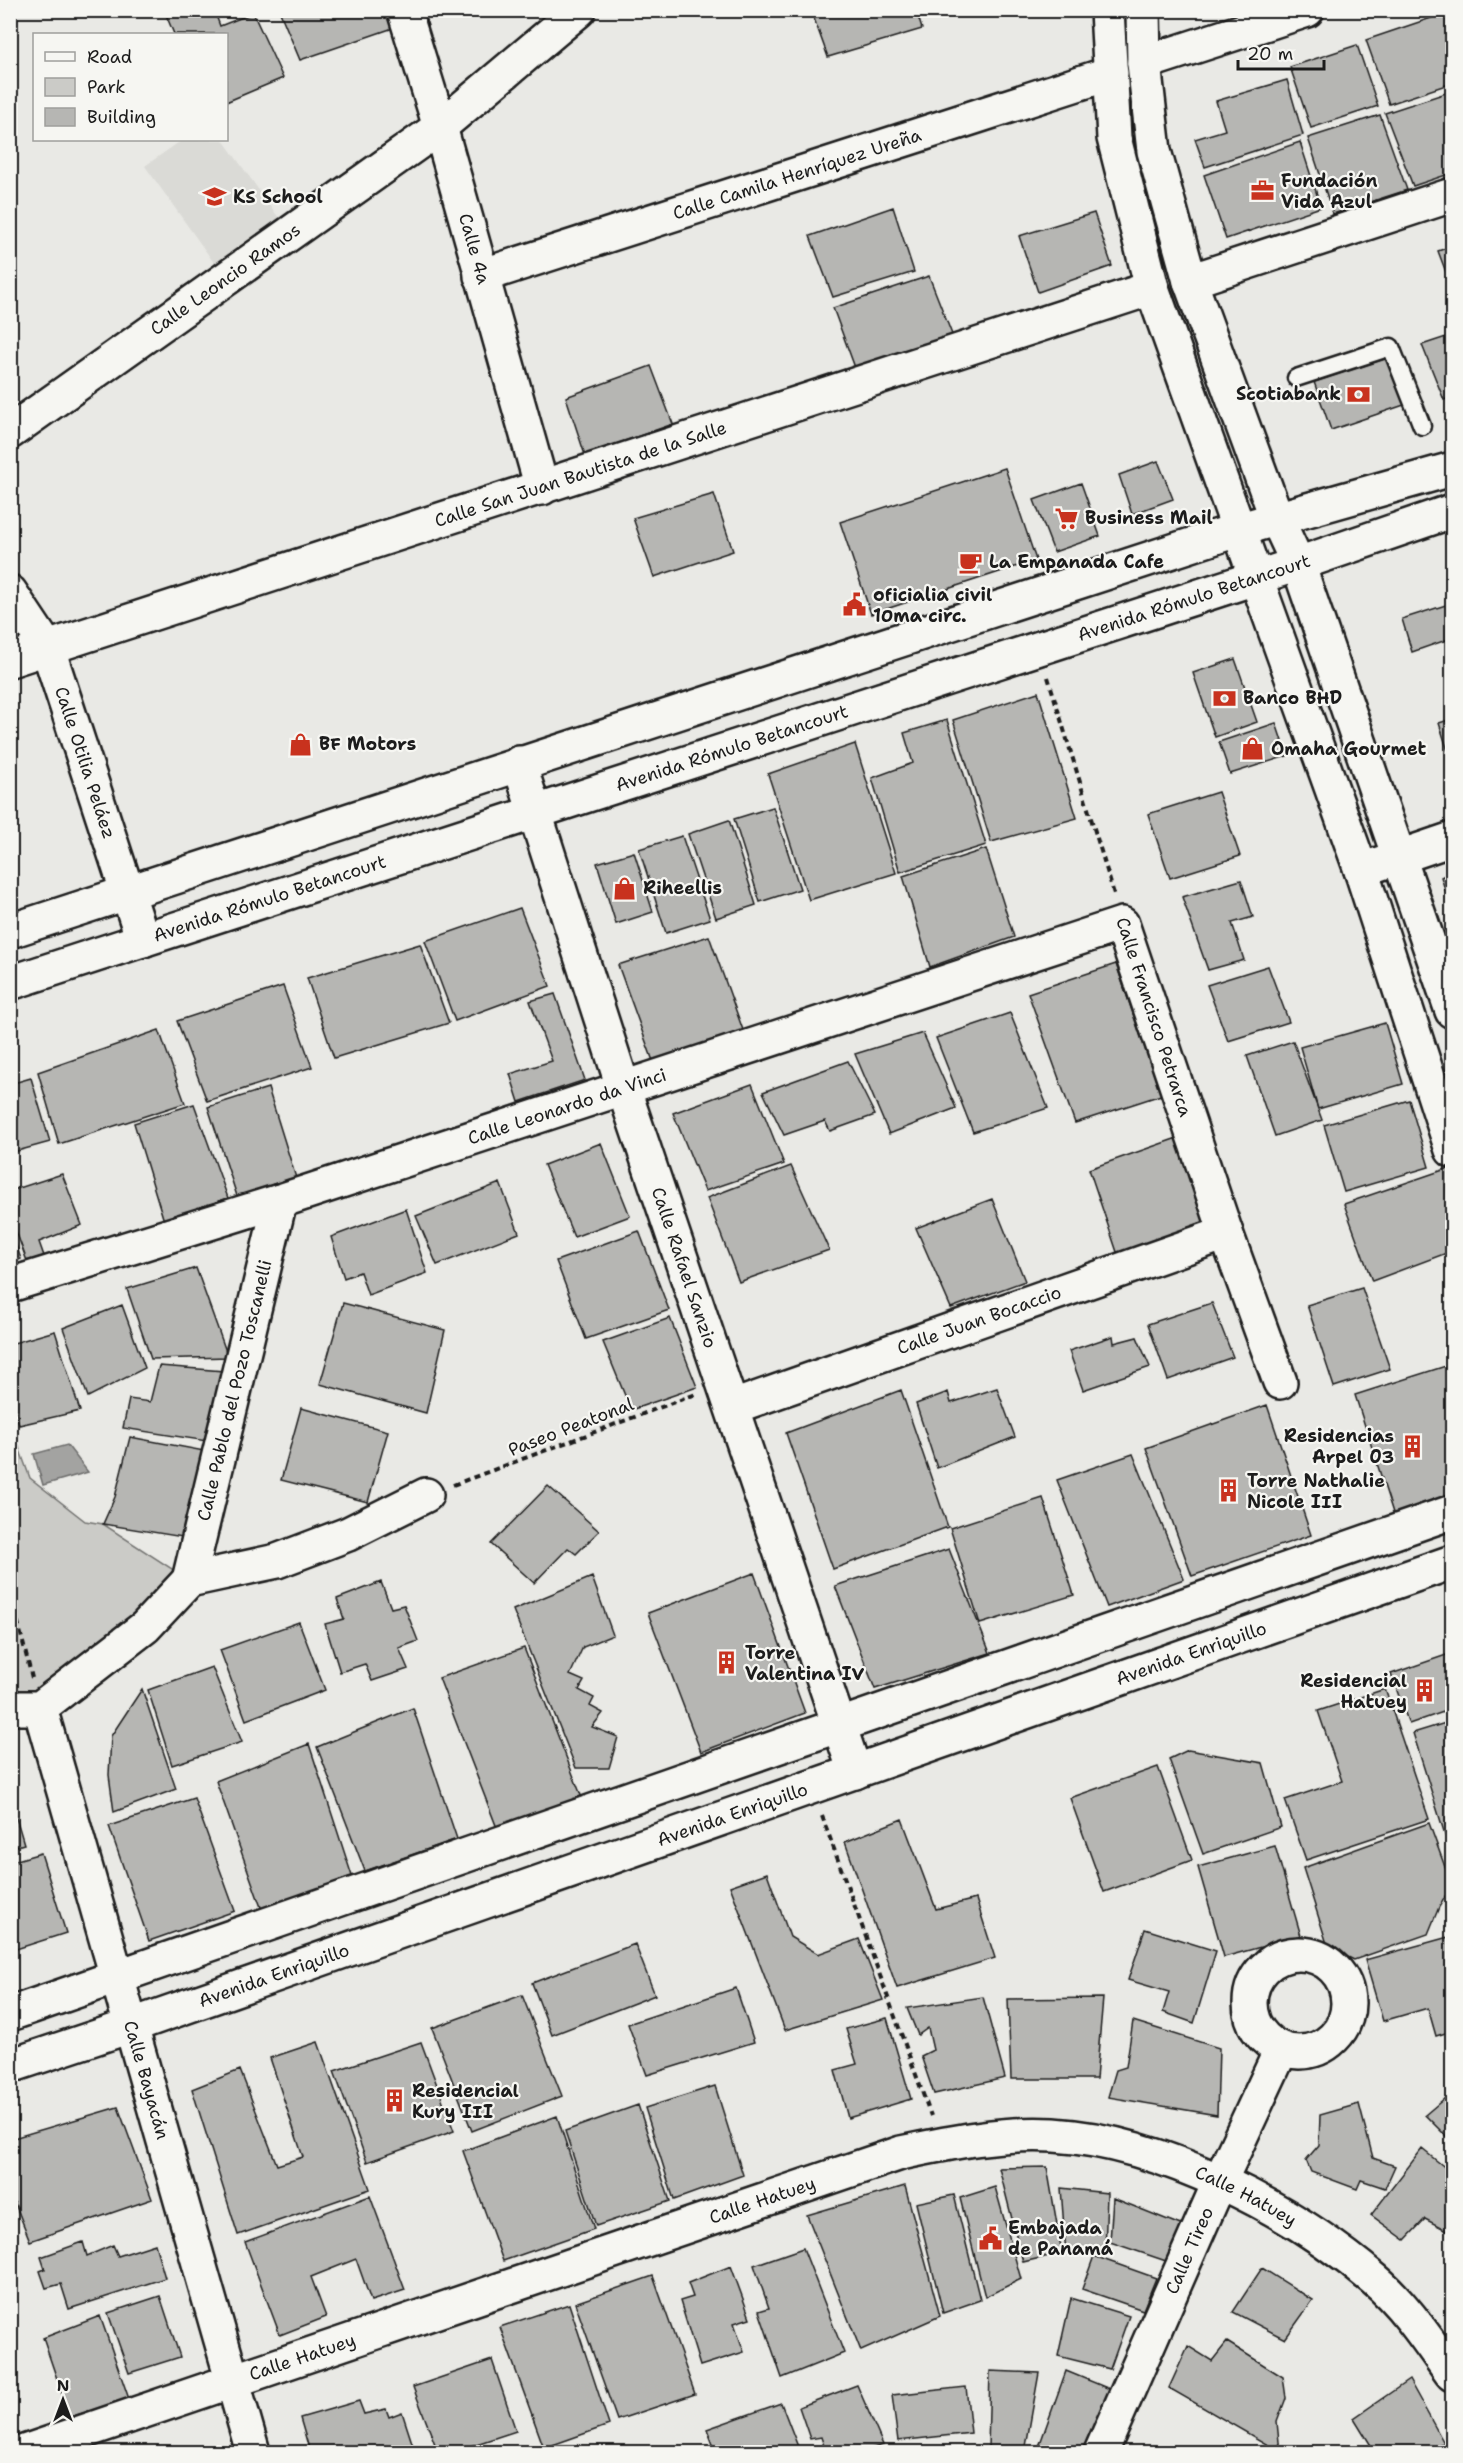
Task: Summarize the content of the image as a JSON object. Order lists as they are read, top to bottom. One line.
{"streets":{"street":["Calle Camila Henríquez Ureña","Calle 4a","Calle Leoncio Ramos","Calle San Juan Bautista de la Salle","Avenida Rómulo Betancourt","Calle Otilia Peláez","Calle Francisco Petrarca","Calle Leonardo da Vinci","Calle Rafael Sanzio","Calle Juan Bocaccio","Calle Pablo del Pozo Toscanelli","Avenida Enriquillo","Calle Bayacán","Calle Hatuey","Calle Tireo"],"path":["Paseo Peatonal"]},"crossings":[["Calle Camila Henríquez Ureña","Calle 4a"],["Calle 4a","Calle Leoncio Ramos"],["Calle 4a","Calle San Juan Bautista de la Salle"],["Calle San Juan Bautista de la Salle","Calle Otilia Peláez"],["Avenida Rómulo Betancourt","Calle Otilia Peláez"],["Avenida Rómulo Betancourt","Calle Francisco Petrarca"],["Avenida Rómulo Betancourt","Calle Rafael Sanzio"],["Calle Francisco Petrarca","Calle Leonardo da Vinci"],["Calle Francisco Petrarca","Calle Juan Bocaccio"],["Calle Leonardo da Vinci","Calle Rafael Sanzio"],["Calle Leonardo da Vinci","Calle Pablo del Pozo Toscanelli"],["Calle Rafael Sanzio","Calle Juan Bocaccio"],["Calle Rafael Sanzio","Paseo Peatonal"],["Calle Rafael Sanzio","Avenida Enriquillo"],["Calle Juan Bocaccio","Paseo Peatonal"],["Avenida Enriquillo","Calle Bayacán"],["Calle Bayacán","Calle Hatuey"],["Calle Hatuey","Calle Tireo"]],"places":{"office":["Fundación Vida Azul"],"school or university":["KS School"],"bank":["Scotiabank","Banco BHD"],"supermarket":["Business Mail"],"cafe":["La Empanada Cafe"],"public building":["oficialia civil 10ma circ.","Embajada de Panamá"],"shop":["BF Motors","Omaha Gourmet","Riheellis"],"building":["Residencias Arpel 03","Torre Nathalie Nicole III","Torre Valentina IV","Residencial Hatuey","Residencial Kury III"]},"legend":["Road","Park","Building"],"scale_bar":"20 m","north":"top"}
